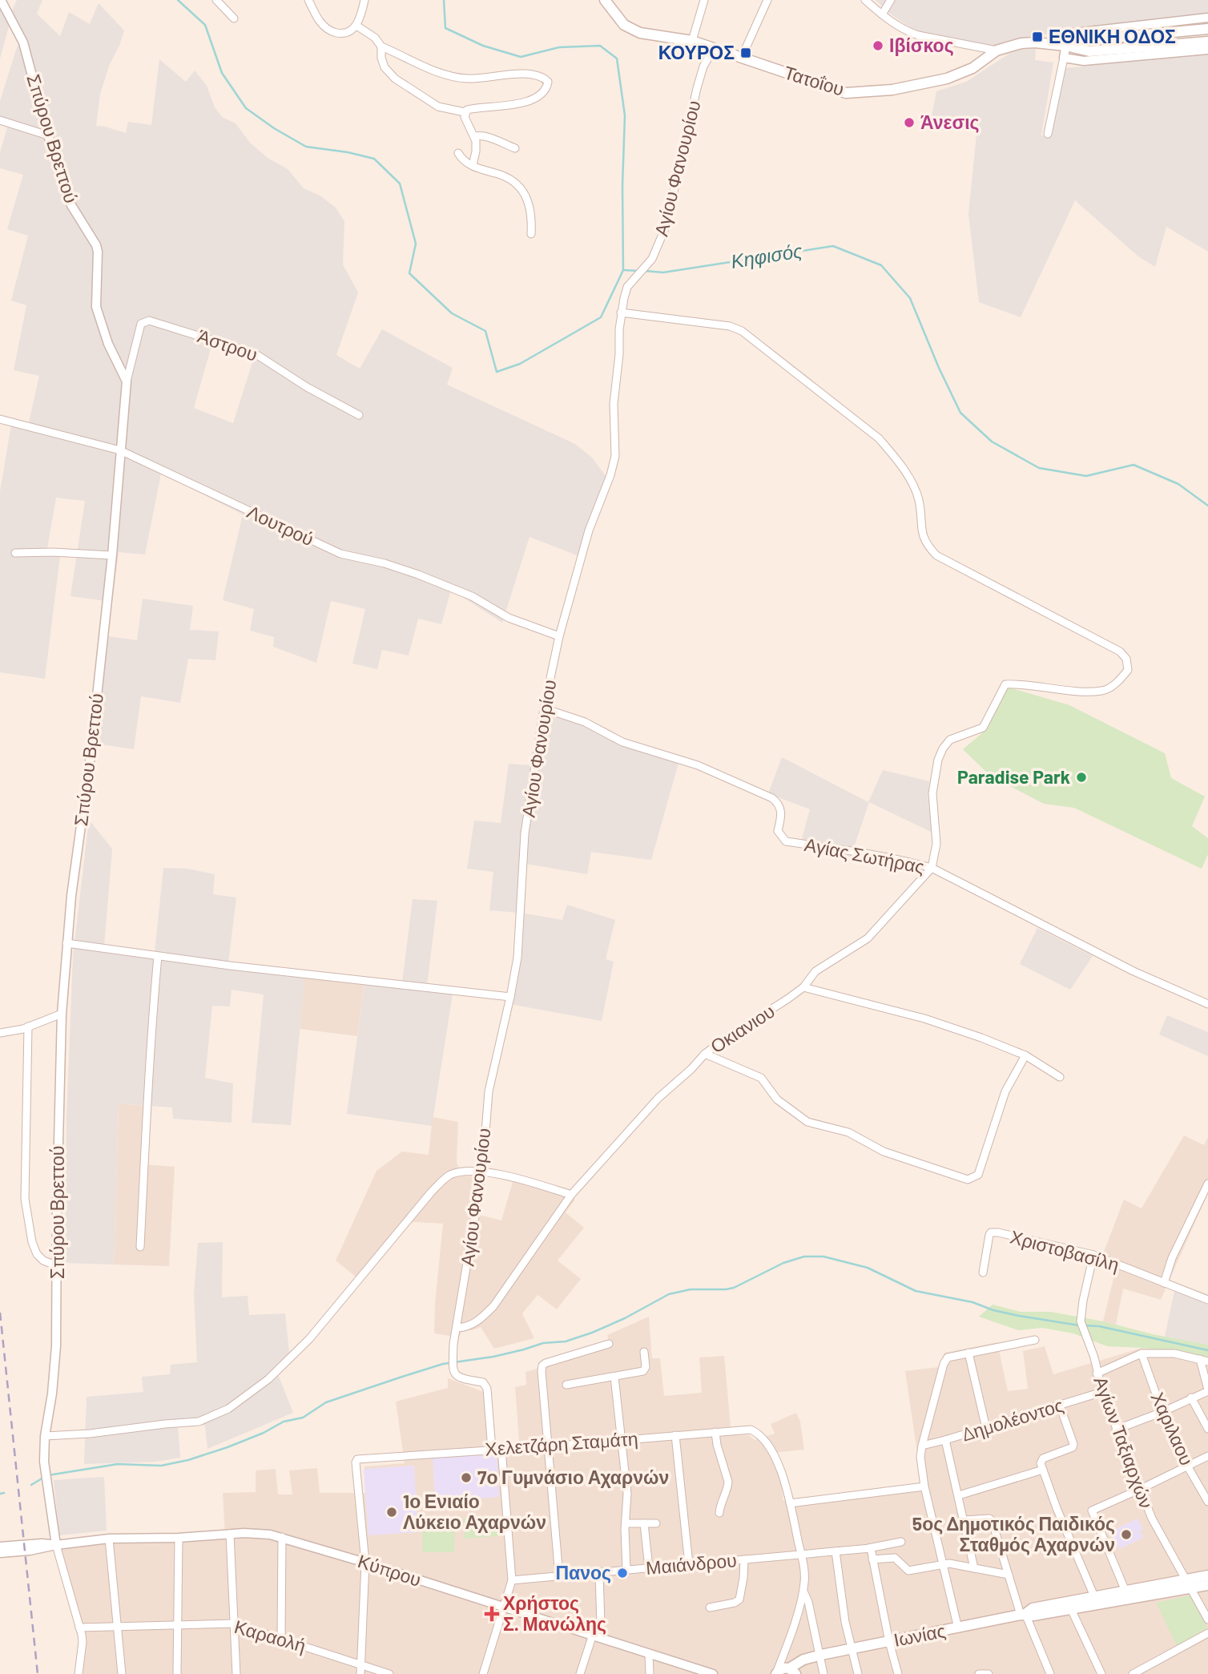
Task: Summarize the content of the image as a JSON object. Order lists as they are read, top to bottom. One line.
{"streets":{"main road":["Τατοΐου","Ιωνίας"],"street":["Σπύρου Βρεττού","Αγίου Φανουρίου","Άστρου","Λουτρού","Αγίας Σωτήρας","Οκιανιου","Χριστοβασίλη","Δημολέοντος","Χαριλαου","Αγίων Ταξιαρχών","Χελετζάρη Σταμάτη","Μαιάνδρου","Κύπρου","Καραολή"]},"crossings":[["Τατοΐου","Αγίου Φανουρίου"],["Σπύρου Βρεττού","Άστρου"],["Σπύρου Βρεττού","Λουτρού"],["Σπύρου Βρεττού","Κύπρου"],["Αγίου Φανουρίου","Λουτρού"],["Αγίου Φανουρίου","Αγίας Σωτήρας"],["Αγίου Φανουρίου","Οκιανιου"],["Αγίου Φανουρίου","Χελετζάρη Σταμάτη"],["Αγίας Σωτήρας","Οκιανιου"],["Χριστοβασίλη","Αγίων Ταξιαρχών"],["Δημολέοντος","Αγίων Ταξιαρχών"],["Αγίων Ταξιαρχών","Ιωνίας"],["Χελετζάρη Σταμάτη","Κύπρου"]],"water":["Κηφισός"],"places":{"transit":["ΕΘΝΙΚΗ ΟΔΟΣ","ΚΟΥΡΟΣ"],"other":["Ιβίσκος","Άνεσις","Paradise Park","7ο Γυμνάσιο Αχαρνών","1ο Ενιαίο Λύκειο Αχαρνών","5ος Δημοτικός Παιδικός Σταθμός Αχαρνών","Πανος"],"health":["Χρήστος Σ. Μανώλης"]}}
